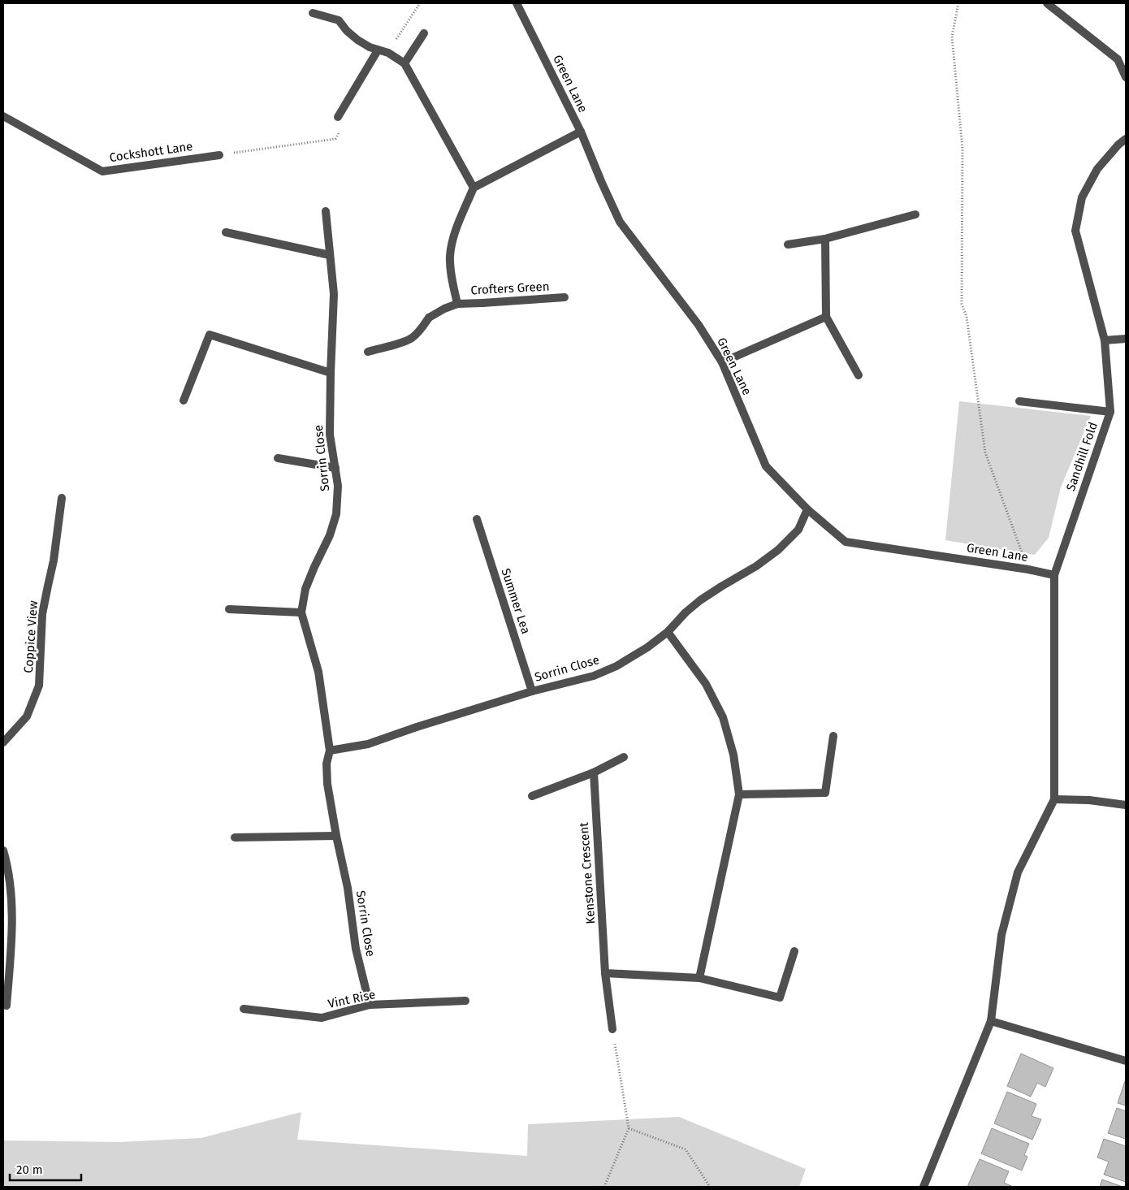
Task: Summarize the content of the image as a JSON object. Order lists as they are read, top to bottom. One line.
{"streets":{"street":["Green Lane","Cockshott Lane","Crofters Green","Sandhill Fold","Sorrin Close","Summer Lea","Coppice View","Kenstone Crescent","Vint Rise"]},"crossings":[["Green Lane","Sandhill Fold"],["Green Lane","Sorrin Close"],["Sorrin Close","Summer Lea"],["Sorrin Close","Vint Rise"]],"scale_bar":"20 m"}
